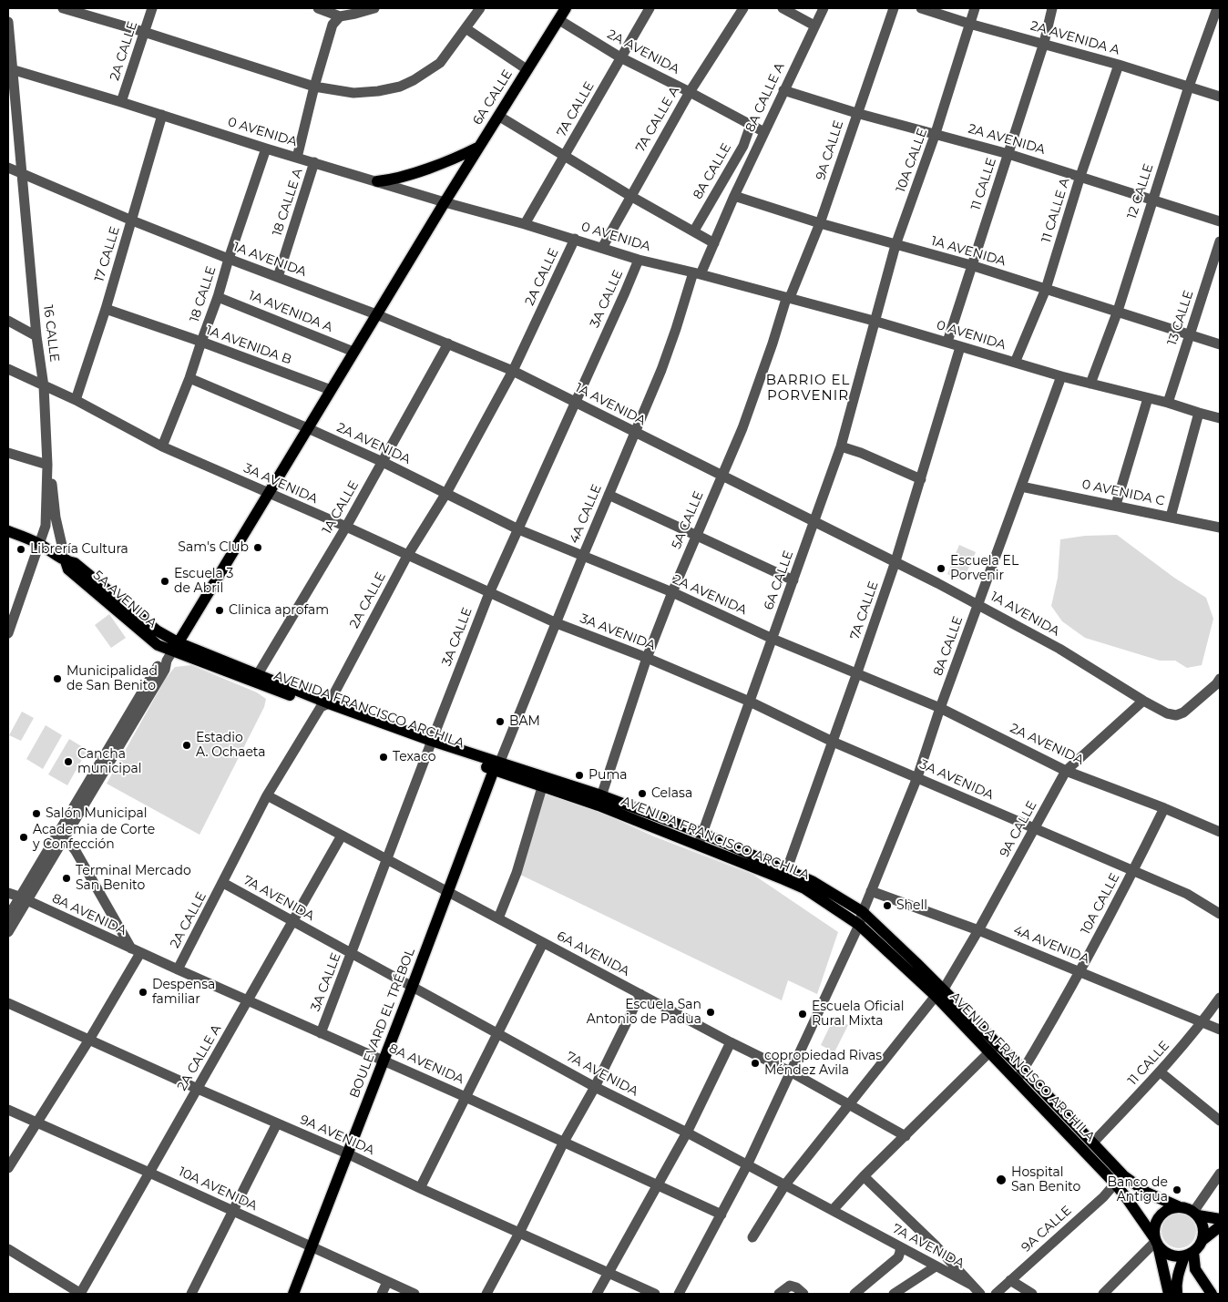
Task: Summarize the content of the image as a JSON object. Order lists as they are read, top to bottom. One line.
{"streets":{"main road":["6A CALLE","5A AVENIDA","AVENIDA FRANCISCO ARCHILA","BOULEVARD EL TRÉBOL"],"street":["2A AVENIDA A","2A CALLE","2A AVENIDA","8A CALLE A","7A CALLE","7A CALLE A","0 AVENIDA","9A CALLE","10A CALLE","8A CALLE","11 CALLE","12 CALLE","18 CALLE A","11 CALLE A","1A AVENIDA","17 CALLE","18 CALLE","3A CALLE","1A AVENIDA A","13 CALLE","16 CALLE","1A AVENIDA B","3A AVENIDA","0 AVENIDA C","1A CALLE","4A CALLE","5A CALLE","7A AVENIDA","8A AVENIDA","4A AVENIDA","6A AVENIDA","2A CALLE A","9A AVENIDA","10A AVENIDA"]},"crossings":[["2A AVENIDA A","10A CALLE"],["2A AVENIDA A","11 CALLE"],["2A AVENIDA A","12 CALLE"],["2A AVENIDA A","11 CALLE A"],["2A CALLE","2A AVENIDA"],["2A CALLE","0 AVENIDA"],["2A CALLE","1A AVENIDA"],["2A CALLE","3A AVENIDA"],["2A CALLE","AVENIDA FRANCISCO ARCHILA"],["2A CALLE","7A AVENIDA"],["2A CALLE","8A AVENIDA"],["2A CALLE","6A AVENIDA"],["2A AVENIDA","6A CALLE"],["2A AVENIDA","8A CALLE A"],["2A AVENIDA","7A CALLE"],["2A AVENIDA","7A CALLE A"],["2A AVENIDA","9A CALLE"],["2A AVENIDA","10A CALLE"],["2A AVENIDA","8A CALLE"],["2A AVENIDA","11 CALLE"],["2A AVENIDA","12 CALLE"],["2A AVENIDA","11 CALLE A"],["2A AVENIDA","18 CALLE"],["2A AVENIDA","3A CALLE"],["2A AVENIDA","1A CALLE"],["2A AVENIDA","4A CALLE"],["2A AVENIDA","5A CALLE"],["6A CALLE","0 AVENIDA"],["6A CALLE","10A CALLE"],["6A CALLE","1A AVENIDA"],["6A CALLE","1A AVENIDA A"],["6A CALLE","1A AVENIDA B"],["6A CALLE","3A AVENIDA"],["6A CALLE","5A AVENIDA"],["6A CALLE","AVENIDA FRANCISCO ARCHILA"],["8A CALLE A","0 AVENIDA"],["8A CALLE A","1A AVENIDA"],["8A CALLE A","4A CALLE"],["7A CALLE","0 AVENIDA"],["7A CALLE","1A AVENIDA"],["7A CALLE","3A AVENIDA"],["7A CALLE","AVENIDA FRANCISCO ARCHILA"],["7A CALLE A","0 AVENIDA"],["0 AVENIDA","9A CALLE"],["0 AVENIDA","10A CALLE"],["0 AVENIDA","8A CALLE"],["0 AVENIDA","11 CALLE"],["0 AVENIDA","12 CALLE"],["0 AVENIDA","18 CALLE A"],["0 AVENIDA","11 CALLE A"],["0 AVENIDA","17 CALLE"],["0 AVENIDA","18 CALLE"],["0 AVENIDA","3A CALLE"],["0 AVENIDA","13 CALLE"],["0 AVENIDA","16 CALLE"],["0 AVENIDA","4A CALLE"],["0 AVENIDA","5A CALLE"],["9A CALLE","1A AVENIDA"],["9A CALLE","3A AVENIDA"],["9A CALLE","5A CALLE"],["9A CALLE","AVENIDA FRANCISCO ARCHILA"],["9A CALLE","7A AVENIDA"],["9A CALLE","4A AVENIDA"],["9A CALLE","6A AVENIDA"],["10A CALLE","1A AVENIDA"],["10A CALLE","3A AVENIDA"],["10A CALLE","AVENIDA FRANCISCO ARCHILA"],["10A CALLE","4A AVENIDA"],["8A CALLE","1A AVENIDA"],["8A CALLE","3A AVENIDA"],["8A CALLE","0 AVENIDA C"],["8A CALLE","AVENIDA FRANCISCO ARCHILA"],["8A CALLE","7A AVENIDA"],["8A CALLE","8A AVENIDA"],["8A CALLE","4A AVENIDA"],["8A CALLE","6A AVENIDA"],["11 CALLE","1A AVENIDA"],["11 CALLE","AVENIDA FRANCISCO ARCHILA"],["11 CALLE","4A AVENIDA"],["12 CALLE","1A AVENIDA"],["18 CALLE A","1A AVENIDA"],["11 CALLE A","1A AVENIDA"],["1A AVENIDA","17 CALLE"],["1A AVENIDA","18 CALLE"],["1A AVENIDA","3A CALLE"],["1A AVENIDA","13 CALLE"],["1A AVENIDA","16 CALLE"],["1A AVENIDA","1A CALLE"],["1A AVENIDA","4A CALLE"],["1A AVENIDA","5A CALLE"],["17 CALLE","1A AVENIDA B"],["17 CALLE","3A AVENIDA"],["18 CALLE","1A AVENIDA A"],["18 CALLE","1A AVENIDA B"],["18 CALLE","3A AVENIDA"],["3A CALLE","3A AVENIDA"],["3A CALLE","AVENIDA FRANCISCO ARCHILA"],["3A CALLE","7A AVENIDA"],["3A CALLE","8A AVENIDA"],["3A CALLE","6A AVENIDA"],["16 CALLE","3A AVENIDA"],["16 CALLE","5A AVENIDA"],["3A AVENIDA","1A CALLE"],["3A AVENIDA","4A CALLE"],["3A AVENIDA","5A CALLE"],["1A CALLE","AVENIDA FRANCISCO ARCHILA"],["4A CALLE","AVENIDA FRANCISCO ARCHILA"],["4A CALLE","BOULEVARD EL TRÉBOL"],["5A CALLE","AVENIDA FRANCISCO ARCHILA"],["5A AVENIDA","AVENIDA FRANCISCO ARCHILA"],["AVENIDA FRANCISCO ARCHILA","BOULEVARD EL TRÉBOL"],["7A AVENIDA","BOULEVARD EL TRÉBOL"],["7A AVENIDA","2A CALLE A"],["8A AVENIDA","BOULEVARD EL TRÉBOL"],["8A AVENIDA","2A CALLE A"],["6A AVENIDA","BOULEVARD EL TRÉBOL"],["6A AVENIDA","2A CALLE A"],["BOULEVARD EL TRÉBOL","9A AVENIDA"],["BOULEVARD EL TRÉBOL","10A AVENIDA"],["2A CALLE A","9A AVENIDA"],["2A CALLE A","10A AVENIDA"]],"districts":["BARRIO EL PORVENIR"],"places":["Sam's Club","Librería Cultura","Escuela EL Porvenir","Escuela 3 de Abril","Clinica aprofam","Municipalidad de San Benito","BAM","Estadio A. Ochaeta","Texaco","Cancha municipal","Puma","Celasa","Salón Municipal","Academia de Corte y Confección","Terminal Mercado San Benito","Shell","Despensa familiar","Escuela San Antonio de Padua","Escuela Oficial Rural Mixta","copropiedad Rivas Méndez Avila","Hospital San Benito","Banco de Antigua"]}
